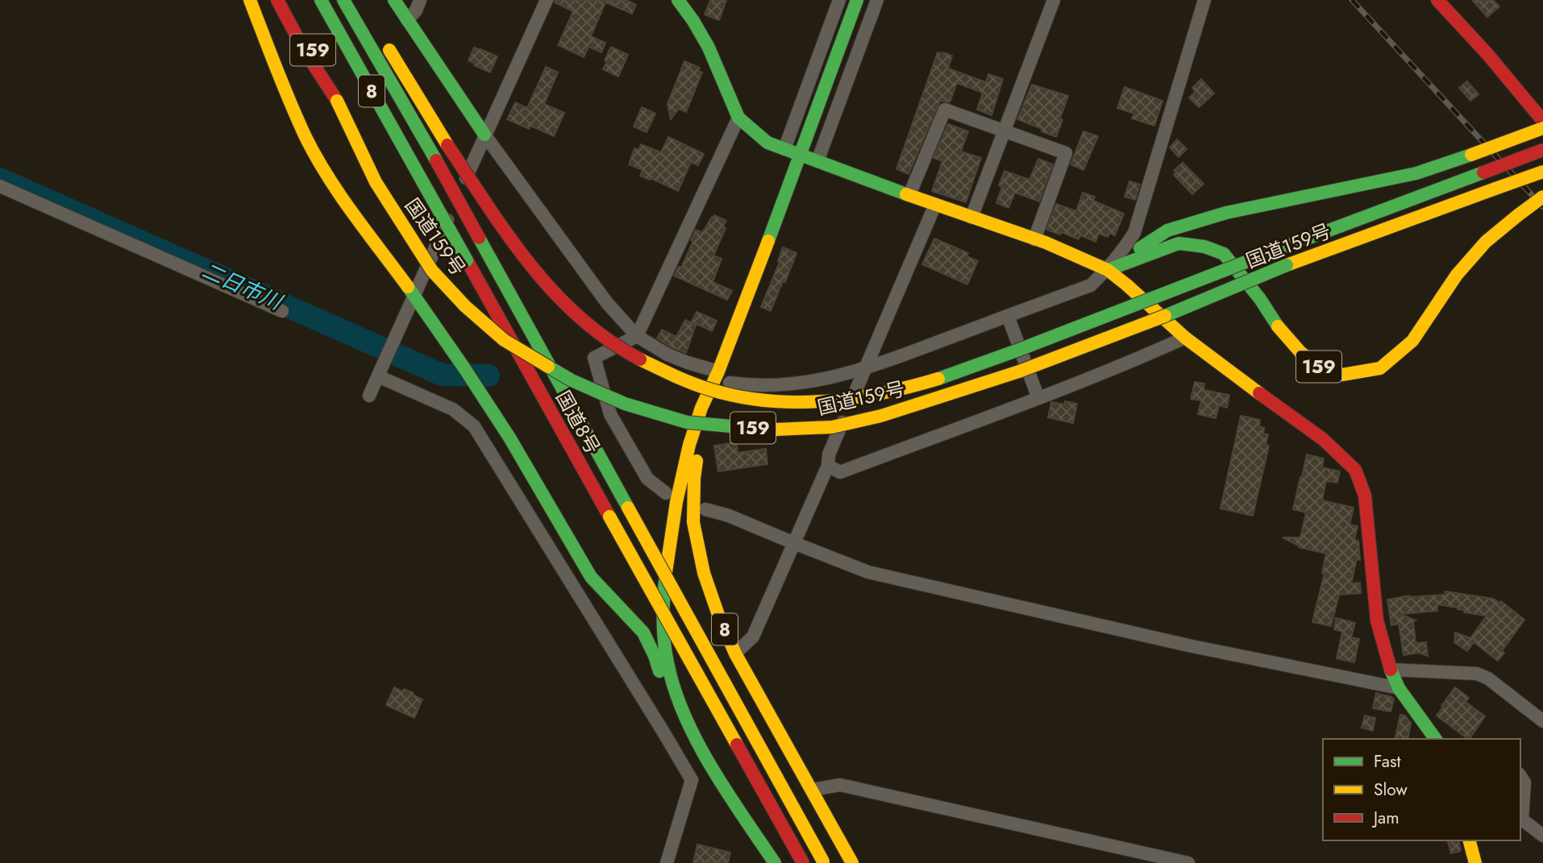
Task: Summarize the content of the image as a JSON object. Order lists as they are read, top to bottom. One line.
{"streets":{"main road":["159","8","国道159号","国道8号"]},"water":["二日市川"],"legend":["Fast","Slow","Jam"]}
